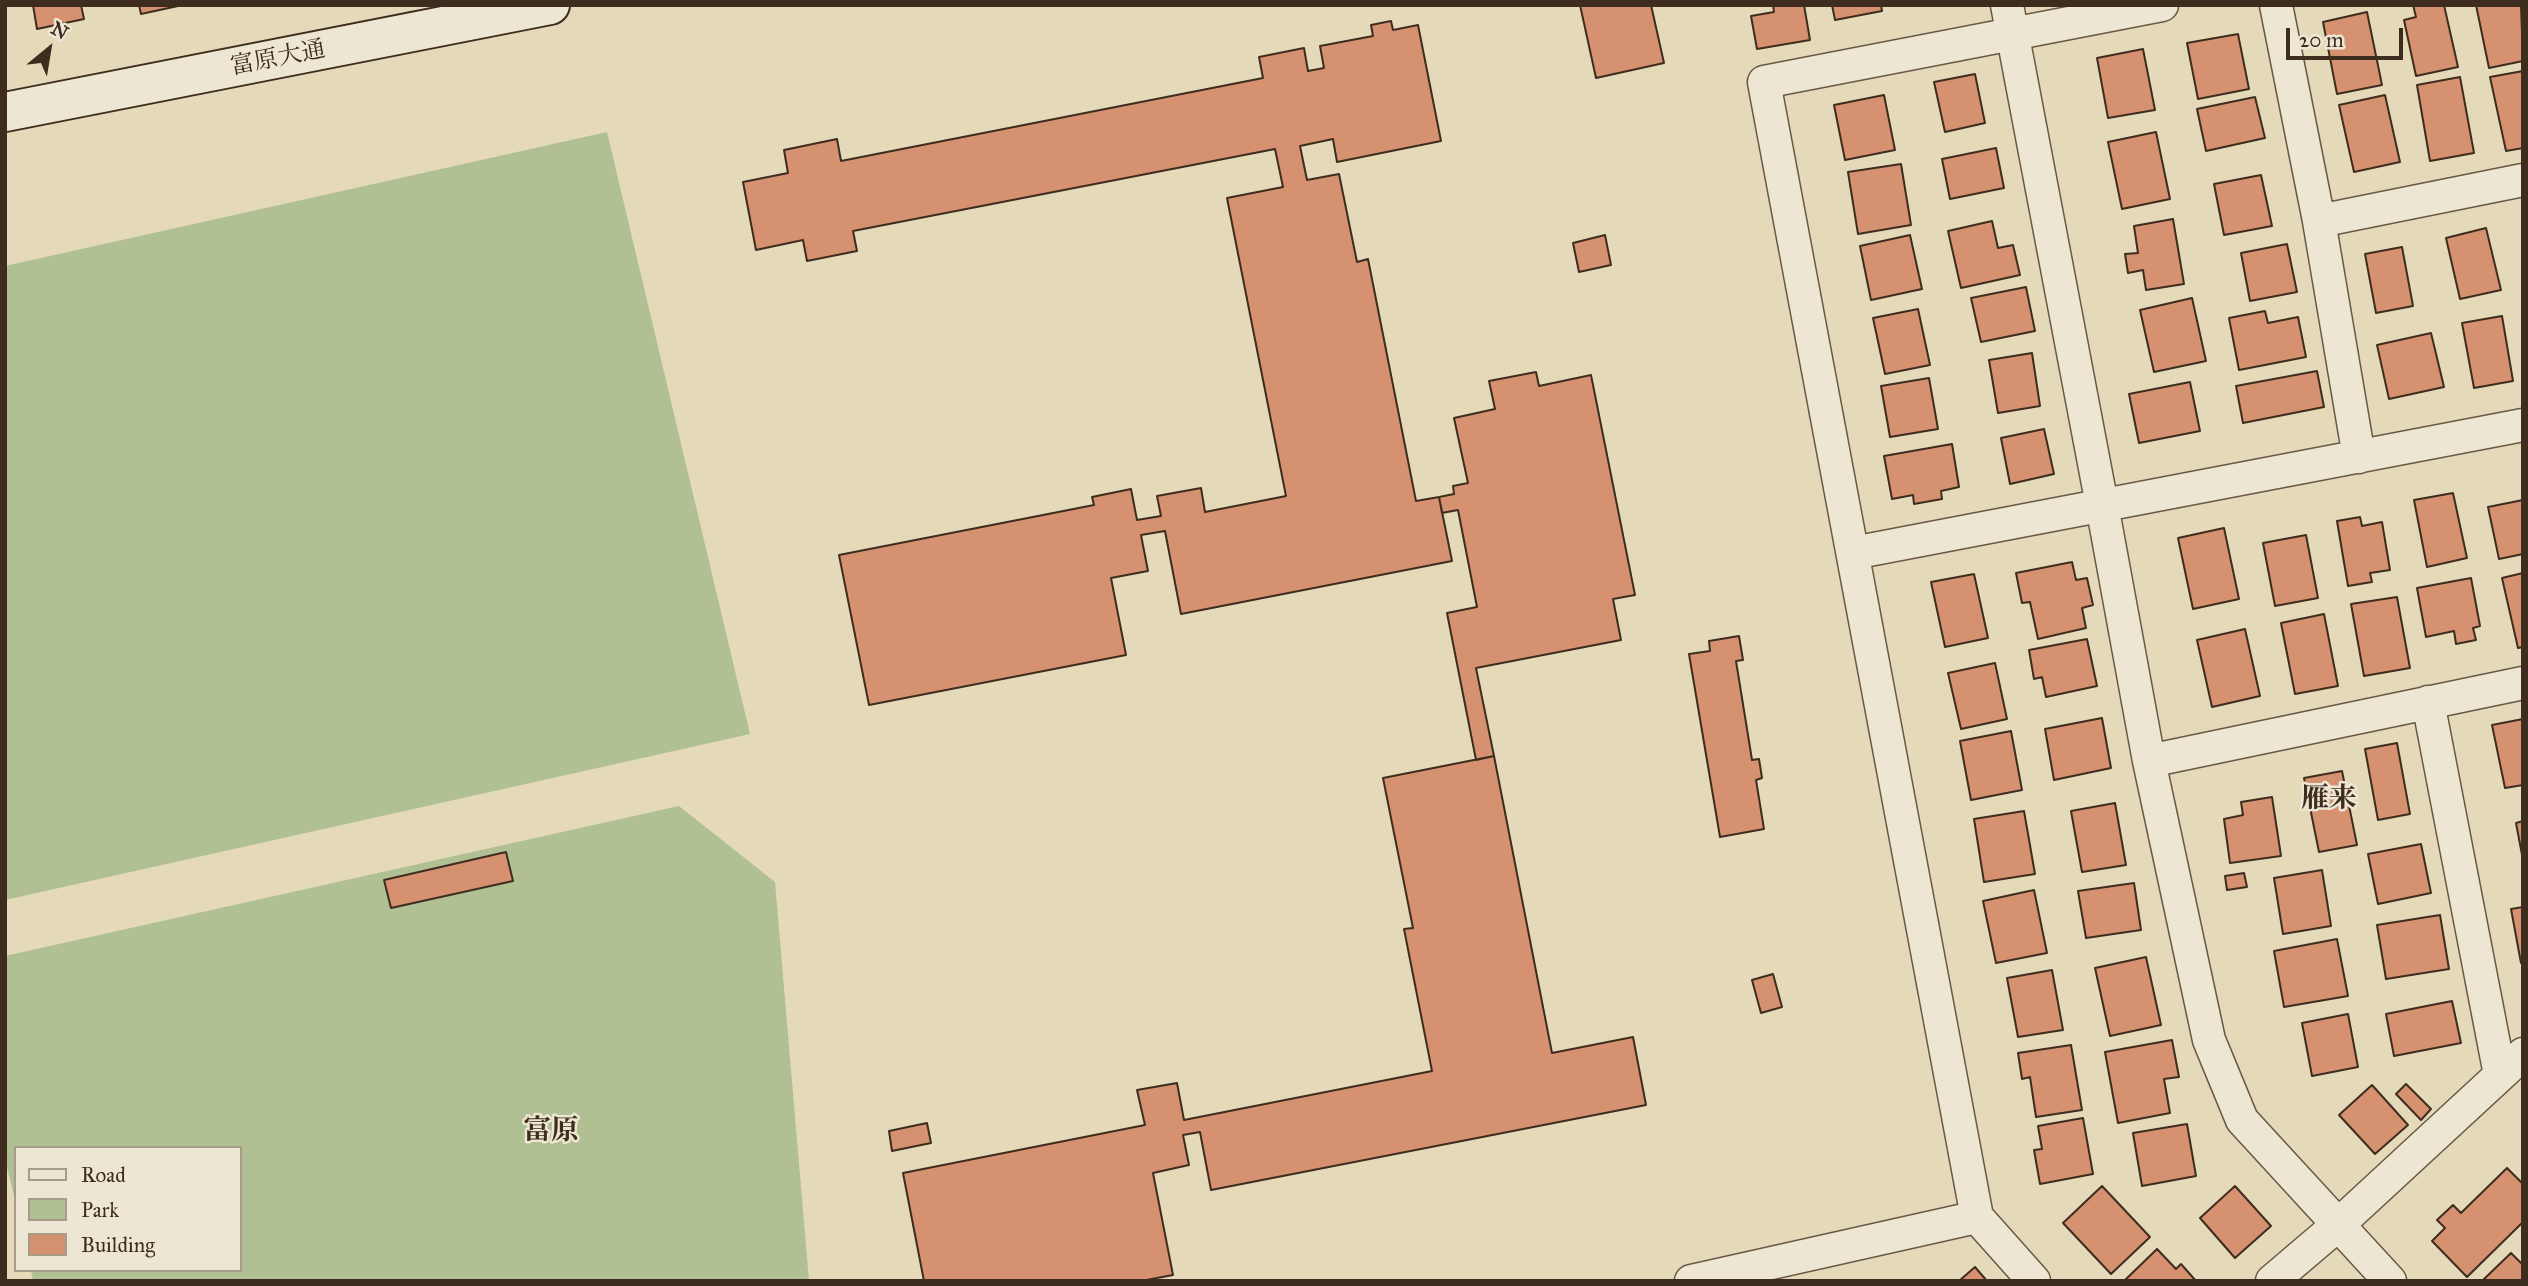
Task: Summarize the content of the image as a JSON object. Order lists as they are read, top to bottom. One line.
{"streets":{"street":["富原大通"]},"districts":["雁来","富原"],"legend":["Road","Park","Building"],"scale_bar":"20 m","north":"top right"}
